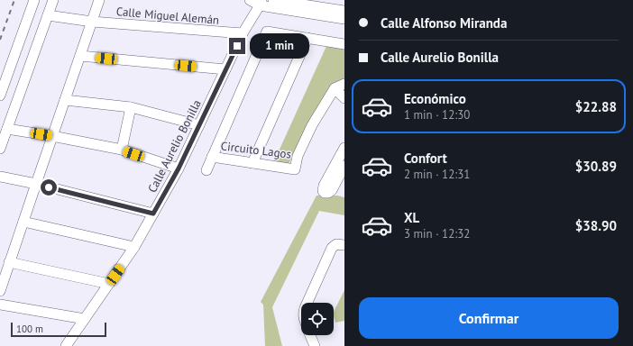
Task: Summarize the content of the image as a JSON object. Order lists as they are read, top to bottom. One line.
{"streets":{"street":["Calle Miguel Alemán","Calle Aurelio Bonilla","Circuito Lagos"]},"crossings":[["Calle Miguel Alemán","Calle Aurelio Bonilla"]],"scale_bar":"100 m","page":{"banner":["Calle Alfonso Miranda","Calle Aurelio Bonilla"],"bubble":"1 min","list":[{"name":"Económico","note":"1 min · 12:30","value":"$22.88"},{"name":"Confort","note":"2 min · 12:31","value":"$30.89"},{"name":"XL","note":"3 min · 12:32","value":"$38.90"}],"buttons":"Confirmar","scale":"100 m"}}
